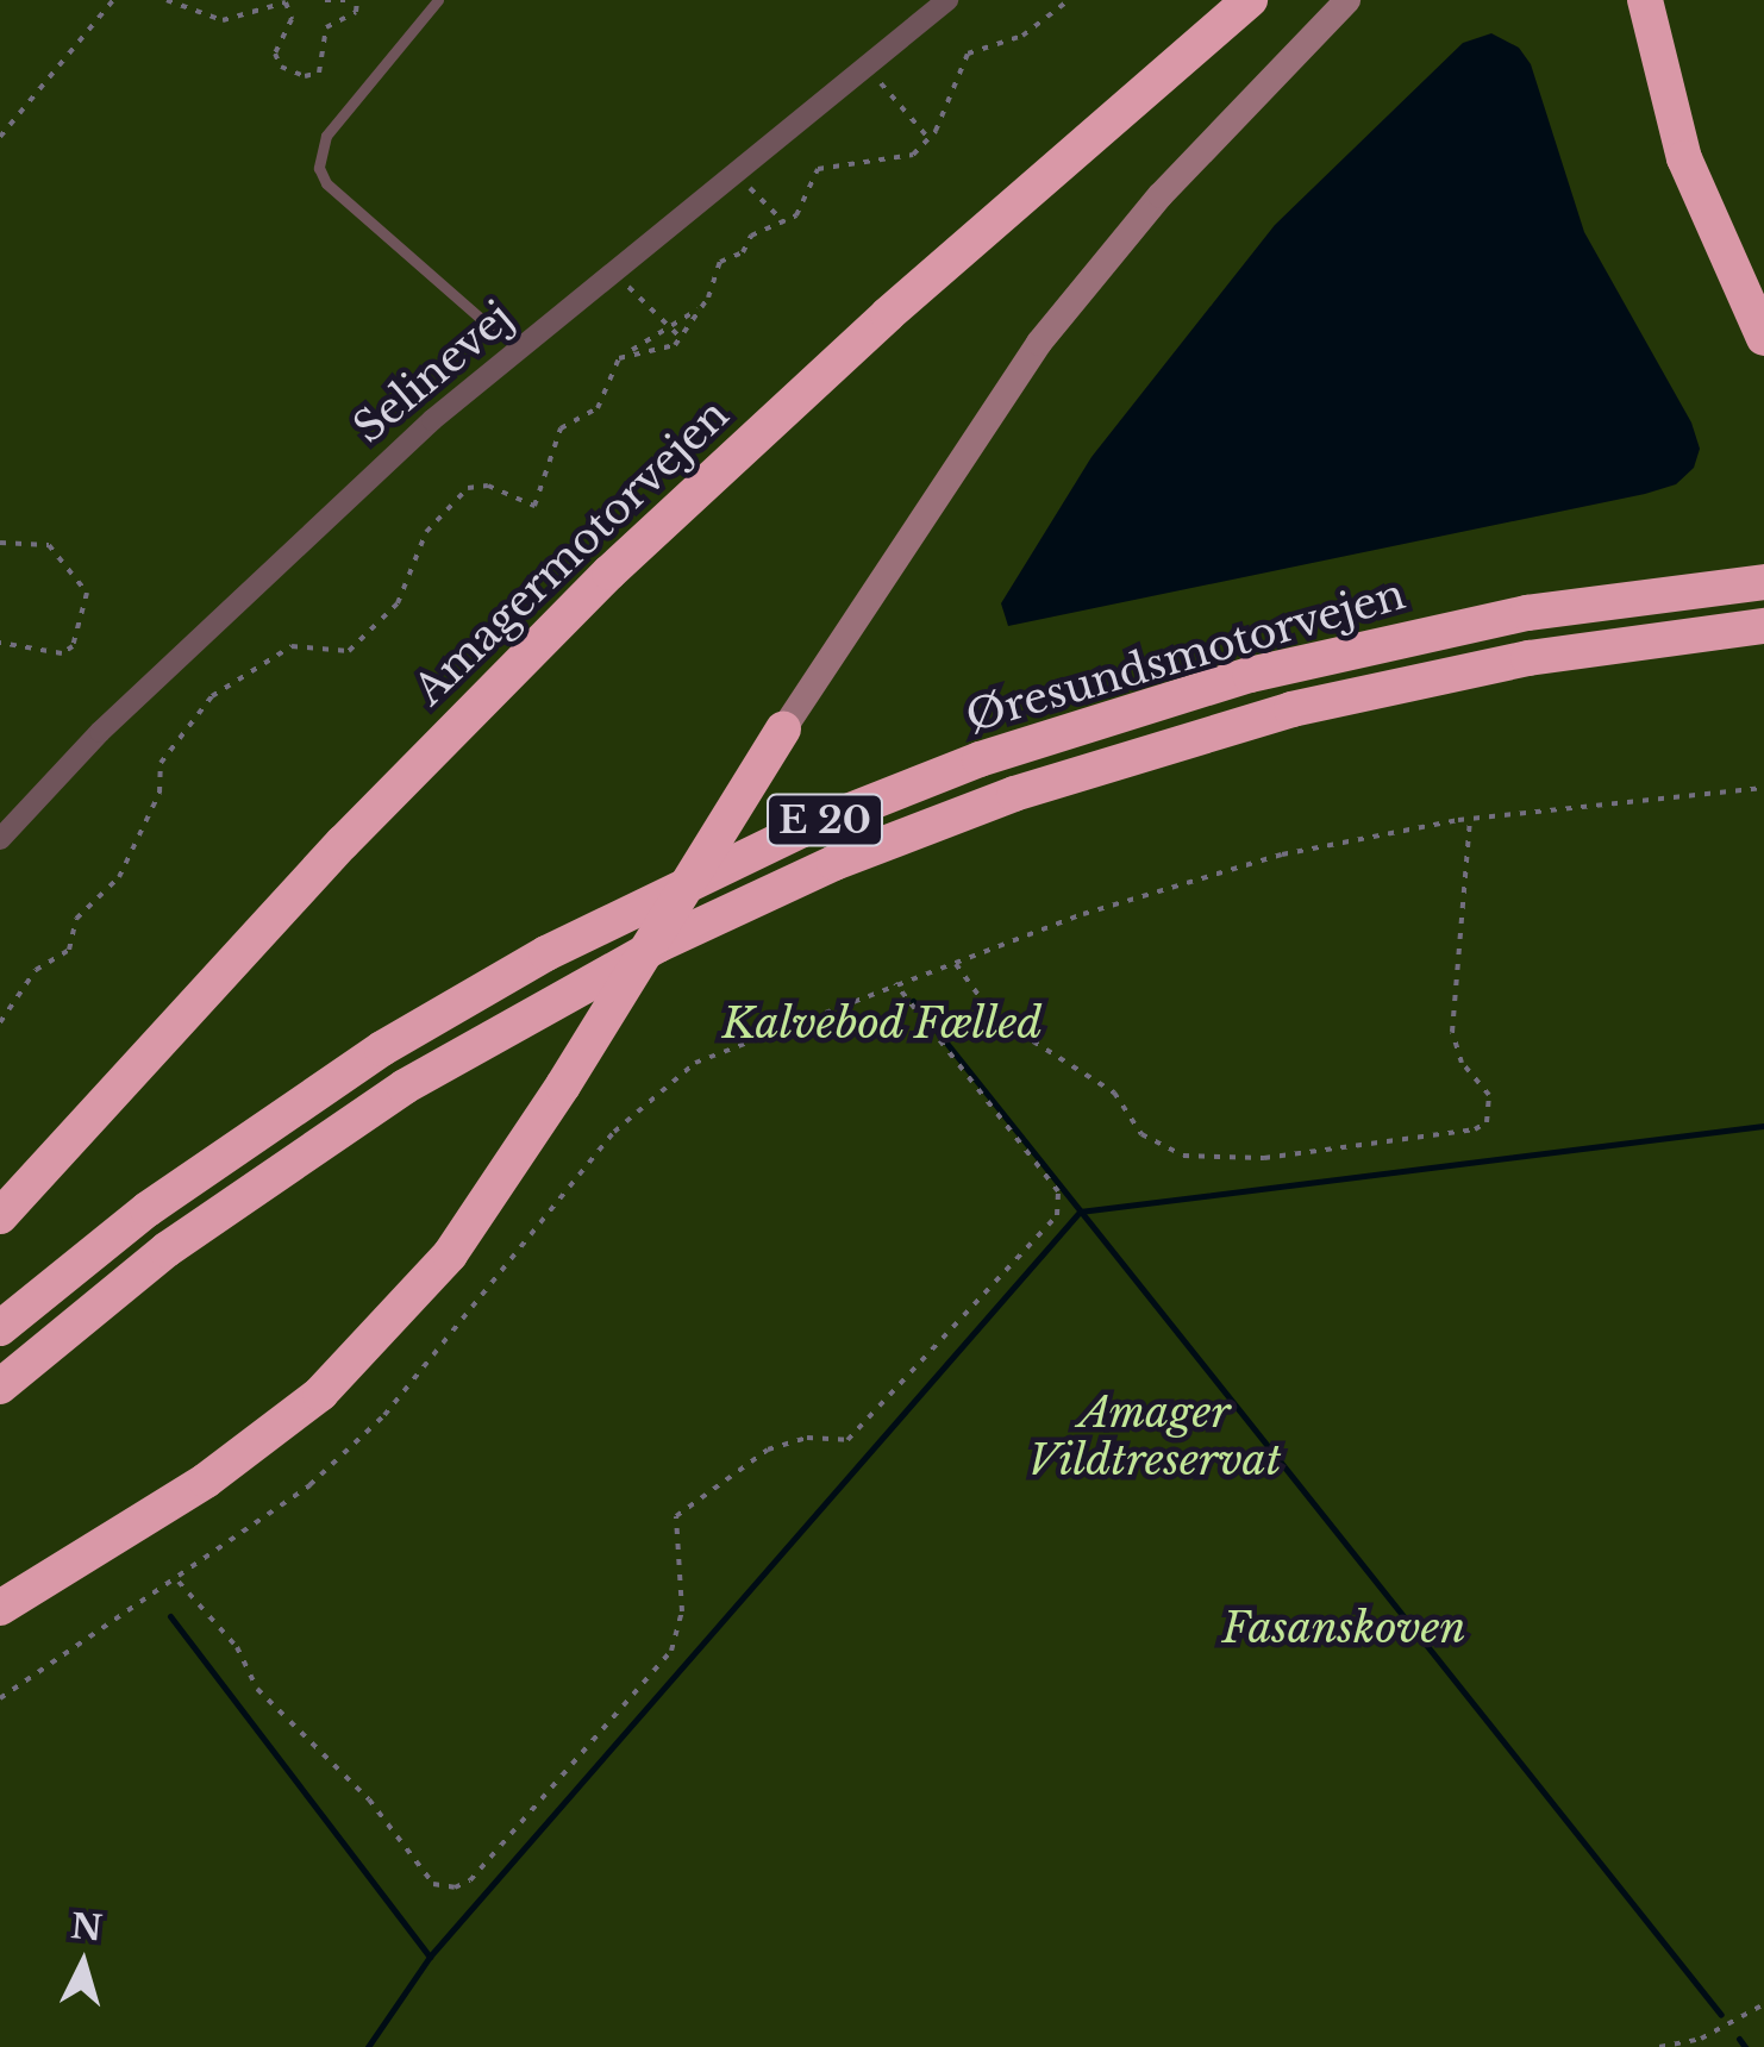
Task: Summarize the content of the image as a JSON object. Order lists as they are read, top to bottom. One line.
{"streets":{"highway":["Amagermotorvejen","Øresundsmotorvejen","E 20"],"street":["Selinevej"]},"parks":["Kalvebod Fælled","Amager Vildtreservat","Fasanskoven"],"north":"top"}
